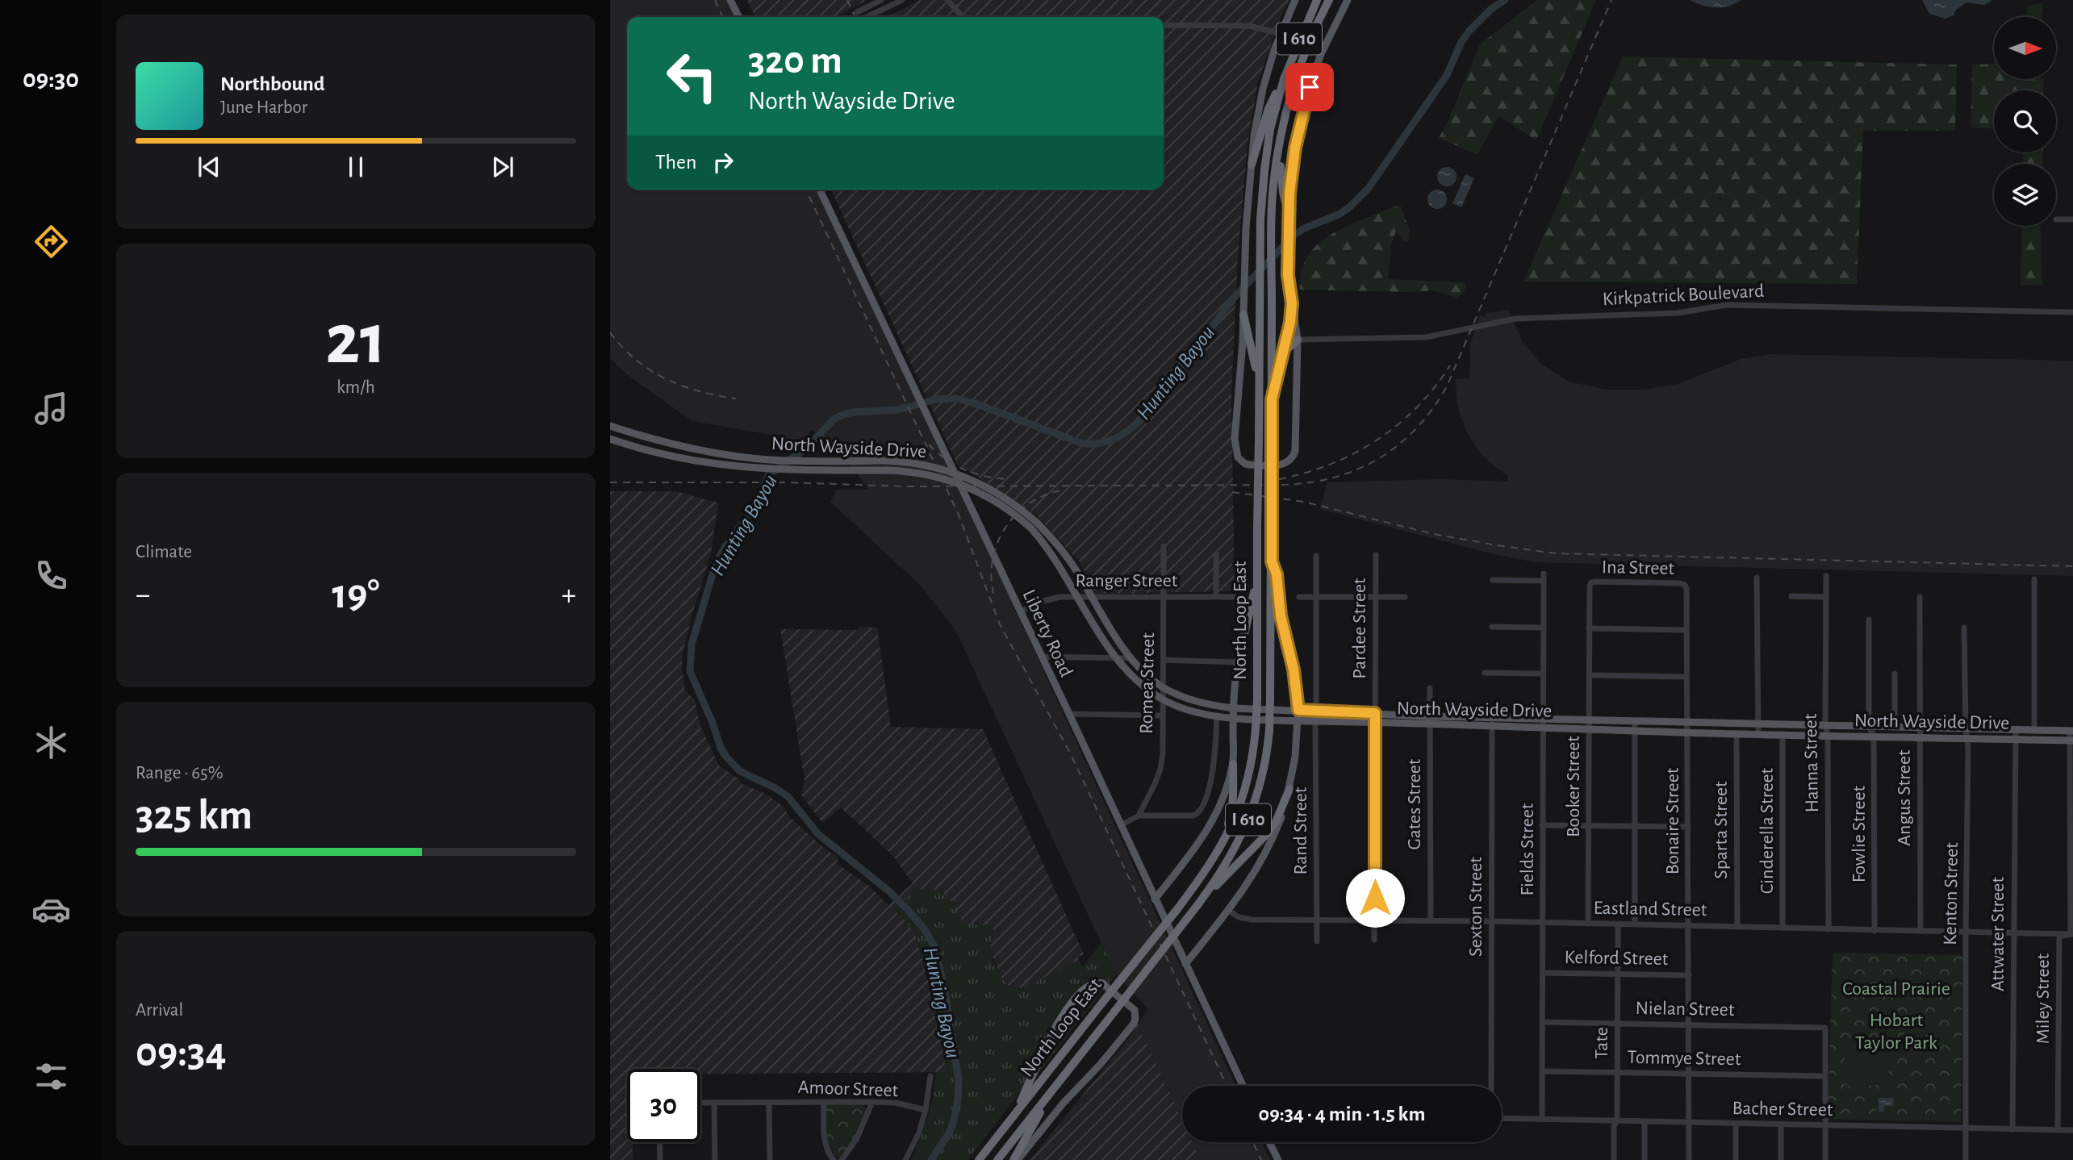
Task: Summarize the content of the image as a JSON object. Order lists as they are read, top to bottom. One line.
{"streets":{"highway":["I 610","North Loop East"],"main road":["North Wayside Drive","Liberty Road"],"street":["Kirkpatrick Boulevard","Ina Street","Ranger Street","Pardee Street","Romea Street","Hanna Street","Booker Street","Angus Street","Gates Street","Bonaire Street","Sparta Street","Rand Street","Cinderella Street","Fowlie Street","Fields Street","Kenton Street","Sexton Street","Eastland Street","Attwater Street","Kelford Street","Miley Street","Nielan Street","Tate","Tommye Street","Amoor Street","Bacher Street"]},"crossings":[["North Wayside Drive","Ranger Street"],["North Wayside Drive","Pardee Street"],["North Wayside Drive","Romea Street"],["North Wayside Drive","Hanna Street"],["North Wayside Drive","Booker Street"],["North Wayside Drive","Angus Street"],["North Wayside Drive","Gates Street"],["North Wayside Drive","Bonaire Street"],["North Wayside Drive","Sparta Street"],["North Wayside Drive","Rand Street"],["North Wayside Drive","Cinderella Street"],["North Wayside Drive","Fowlie Street"],["North Wayside Drive","Fields Street"],["North Wayside Drive","Kenton Street"],["North Wayside Drive","Sexton Street"],["North Wayside Drive","Attwater Street"],["North Wayside Drive","Miley Street"],["Ina Street","Booker Street"],["Ina Street","Bonaire Street"],["Ranger Street","Liberty Road"],["Ranger Street","Romea Street"],["Pardee Street","Eastland Street"],["Hanna Street","Eastland Street"],["Booker Street","Eastland Street"],["Angus Street","Eastland Street"],["Gates Street","Eastland Street"],["Bonaire Street","Eastland Street"],["Bonaire Street","Kelford Street"],["Bonaire Street","Nielan Street"],["Bonaire Street","Tommye Street"],["Bonaire Street","Bacher Street"],["Sparta Street","Eastland Street"],["Rand Street","Eastland Street"],["Cinderella Street","Eastland Street"],["Fowlie Street","Eastland Street"],["Fields Street","Eastland Street"],["Fields Street","Kelford Street"],["Fields Street","Nielan Street"],["Fields Street","Tommye Street"],["Fields Street","Bacher Street"],["Kenton Street","Eastland Street"],["Kenton Street","Bacher Street"],["Sexton Street","Eastland Street"],["Eastland Street","Attwater Street"],["Eastland Street","Miley Street"],["Eastland Street","Tate"],["Attwater Street","Bacher Street"],["Kelford Street","Tate"],["Miley Street","Bacher Street"],["Nielan Street","Tate"],["Nielan Street","Tommye Street"],["Tate","Tommye Street"],["Tate","Bacher Street"]],"water":["Hunting Bayou"],"parks":["Coastal Prairie","Hobart Taylor Park"],"north":"right","page":{"tabs":"09:30","turn":["320 m","North Wayside Drive"],"song":["Northbound","June Harbor"],"then":"Then","tile":[["21","km/h"],"Climate",["Range · 65%","325 km"],["Arrival","09:34"]],"heat":["−","19°","+"],"limit":"30","trip":"09:34 · 4 min · 1.5 km"}}
